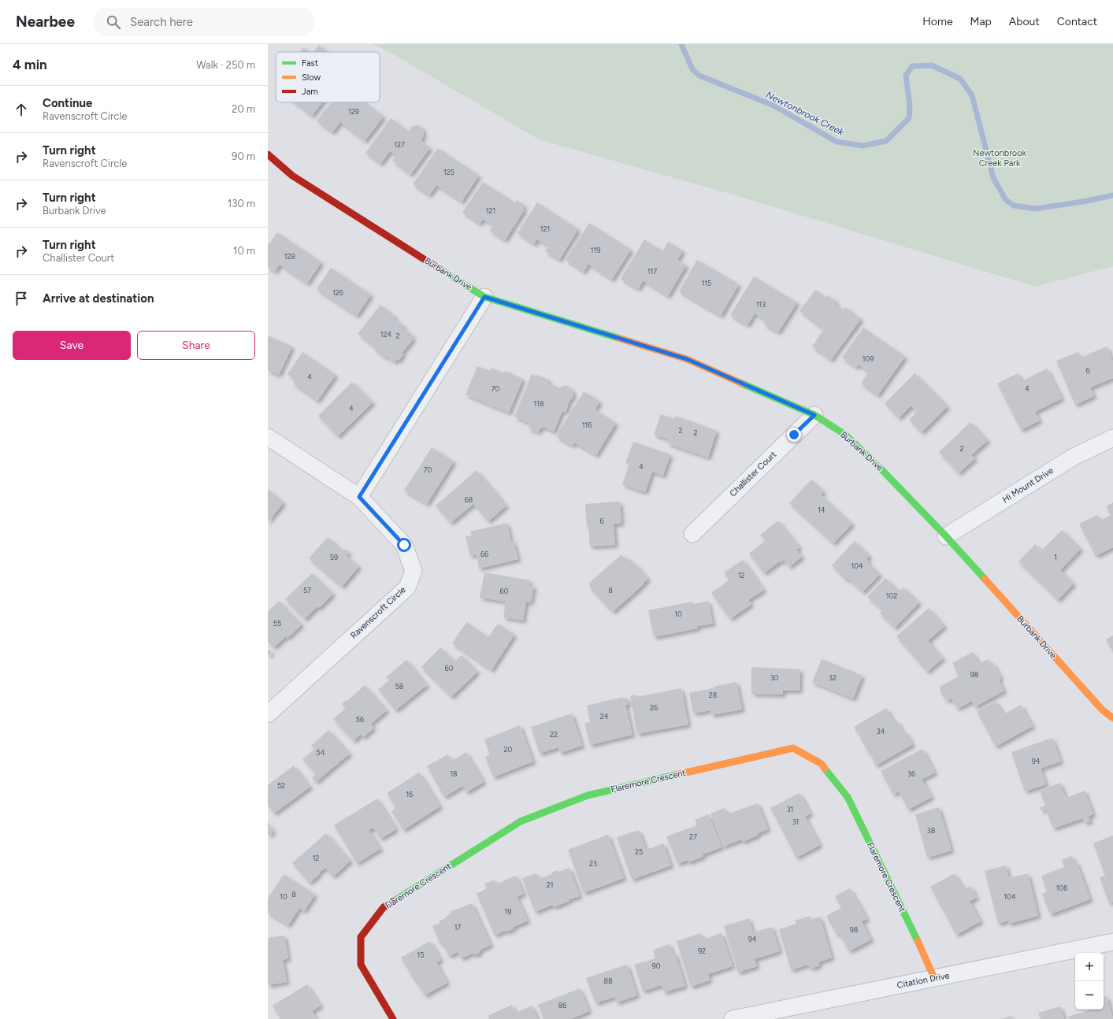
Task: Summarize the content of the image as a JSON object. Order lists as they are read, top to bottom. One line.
{"streets":{"street":["Burbank Drive","Challister Court","Hi Mount Drive","Ravenscroft Circle","Flaremore Crescent","Citation Drive"]},"crossings":[["Burbank Drive","Challister Court"],["Burbank Drive","Hi Mount Drive"],["Flaremore Crescent","Citation Drive"]],"water":["Newtonbrook Creek"],"parks":["Newtonbrook Creek Park"],"house_numbers":["129","127","125","121","121","119","128","117","115","126","113","124","2","109","6","4","70","4","118","4","116","2","2","2","4","70","68","14","6","66","59","1","104","12","57","8","60","102","10","55","60","98","30","32","58","28","26","24","56","34","22","20","54","94","18","36","52","16","31","31","38","27","25","12","23","21","106","8","10","104","19","17","98","94","92","15","90","88","86"],"legend":["Fast","Slow","Jam"],"page":{"header":"Nearbee","search":"Search here","nav":["Home","Map","About","Contact"],"heading":["4 min","Walk · 250 m"],"list":[["Continue","Ravenscroft Circle","20 m"],["Turn right","Ravenscroft Circle","90 m"],["Turn right","Burbank Drive","130 m"],["Turn right","Challister Court","10 m"],"Arrive at destination"],"buttons":["Save","Share"],"map_buttons":["+","−"]}}
